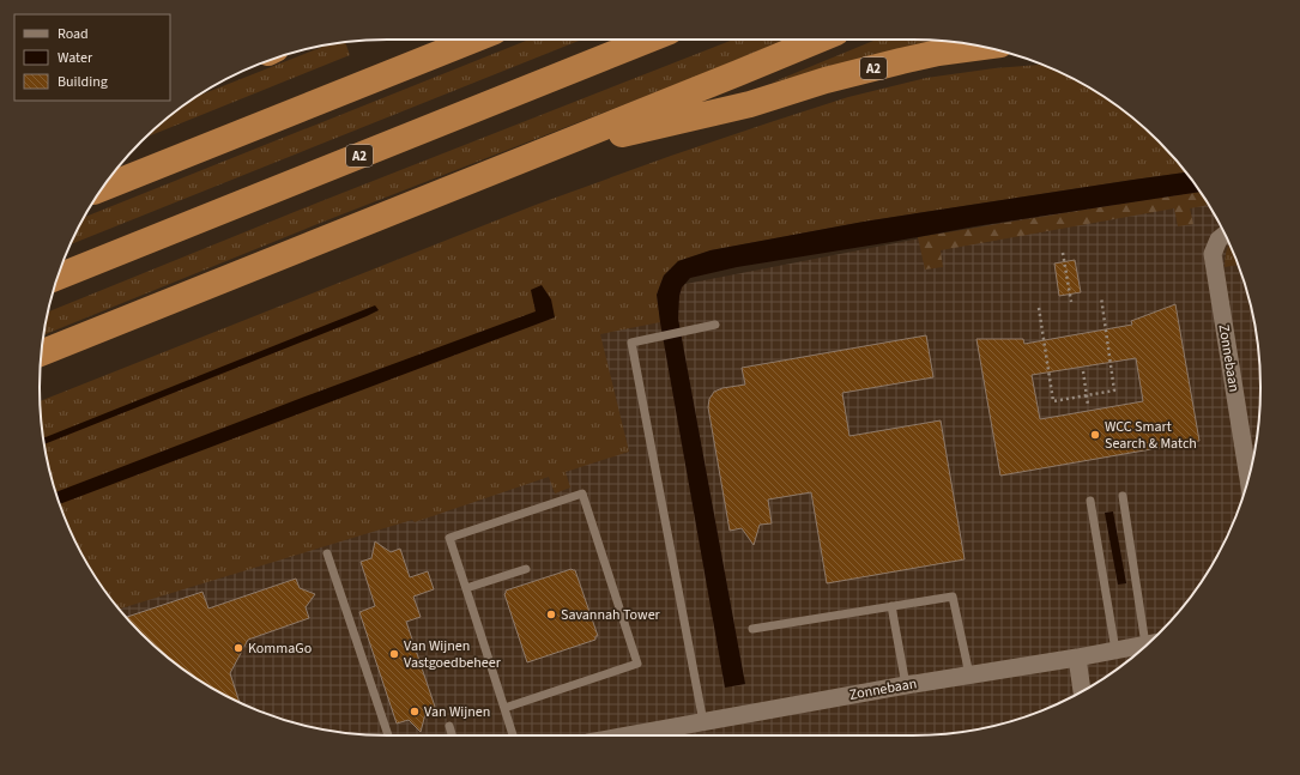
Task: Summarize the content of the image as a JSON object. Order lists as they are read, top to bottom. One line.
{"streets":{"highway":["A2"],"street":["Zonnebaan"]},"places":["WCC Smart Search & Match","Savannah Tower","KommaGo","Van Wijnen Vastgoedbeheer","Van Wijnen"],"legend":["Road","Water","Building"]}
